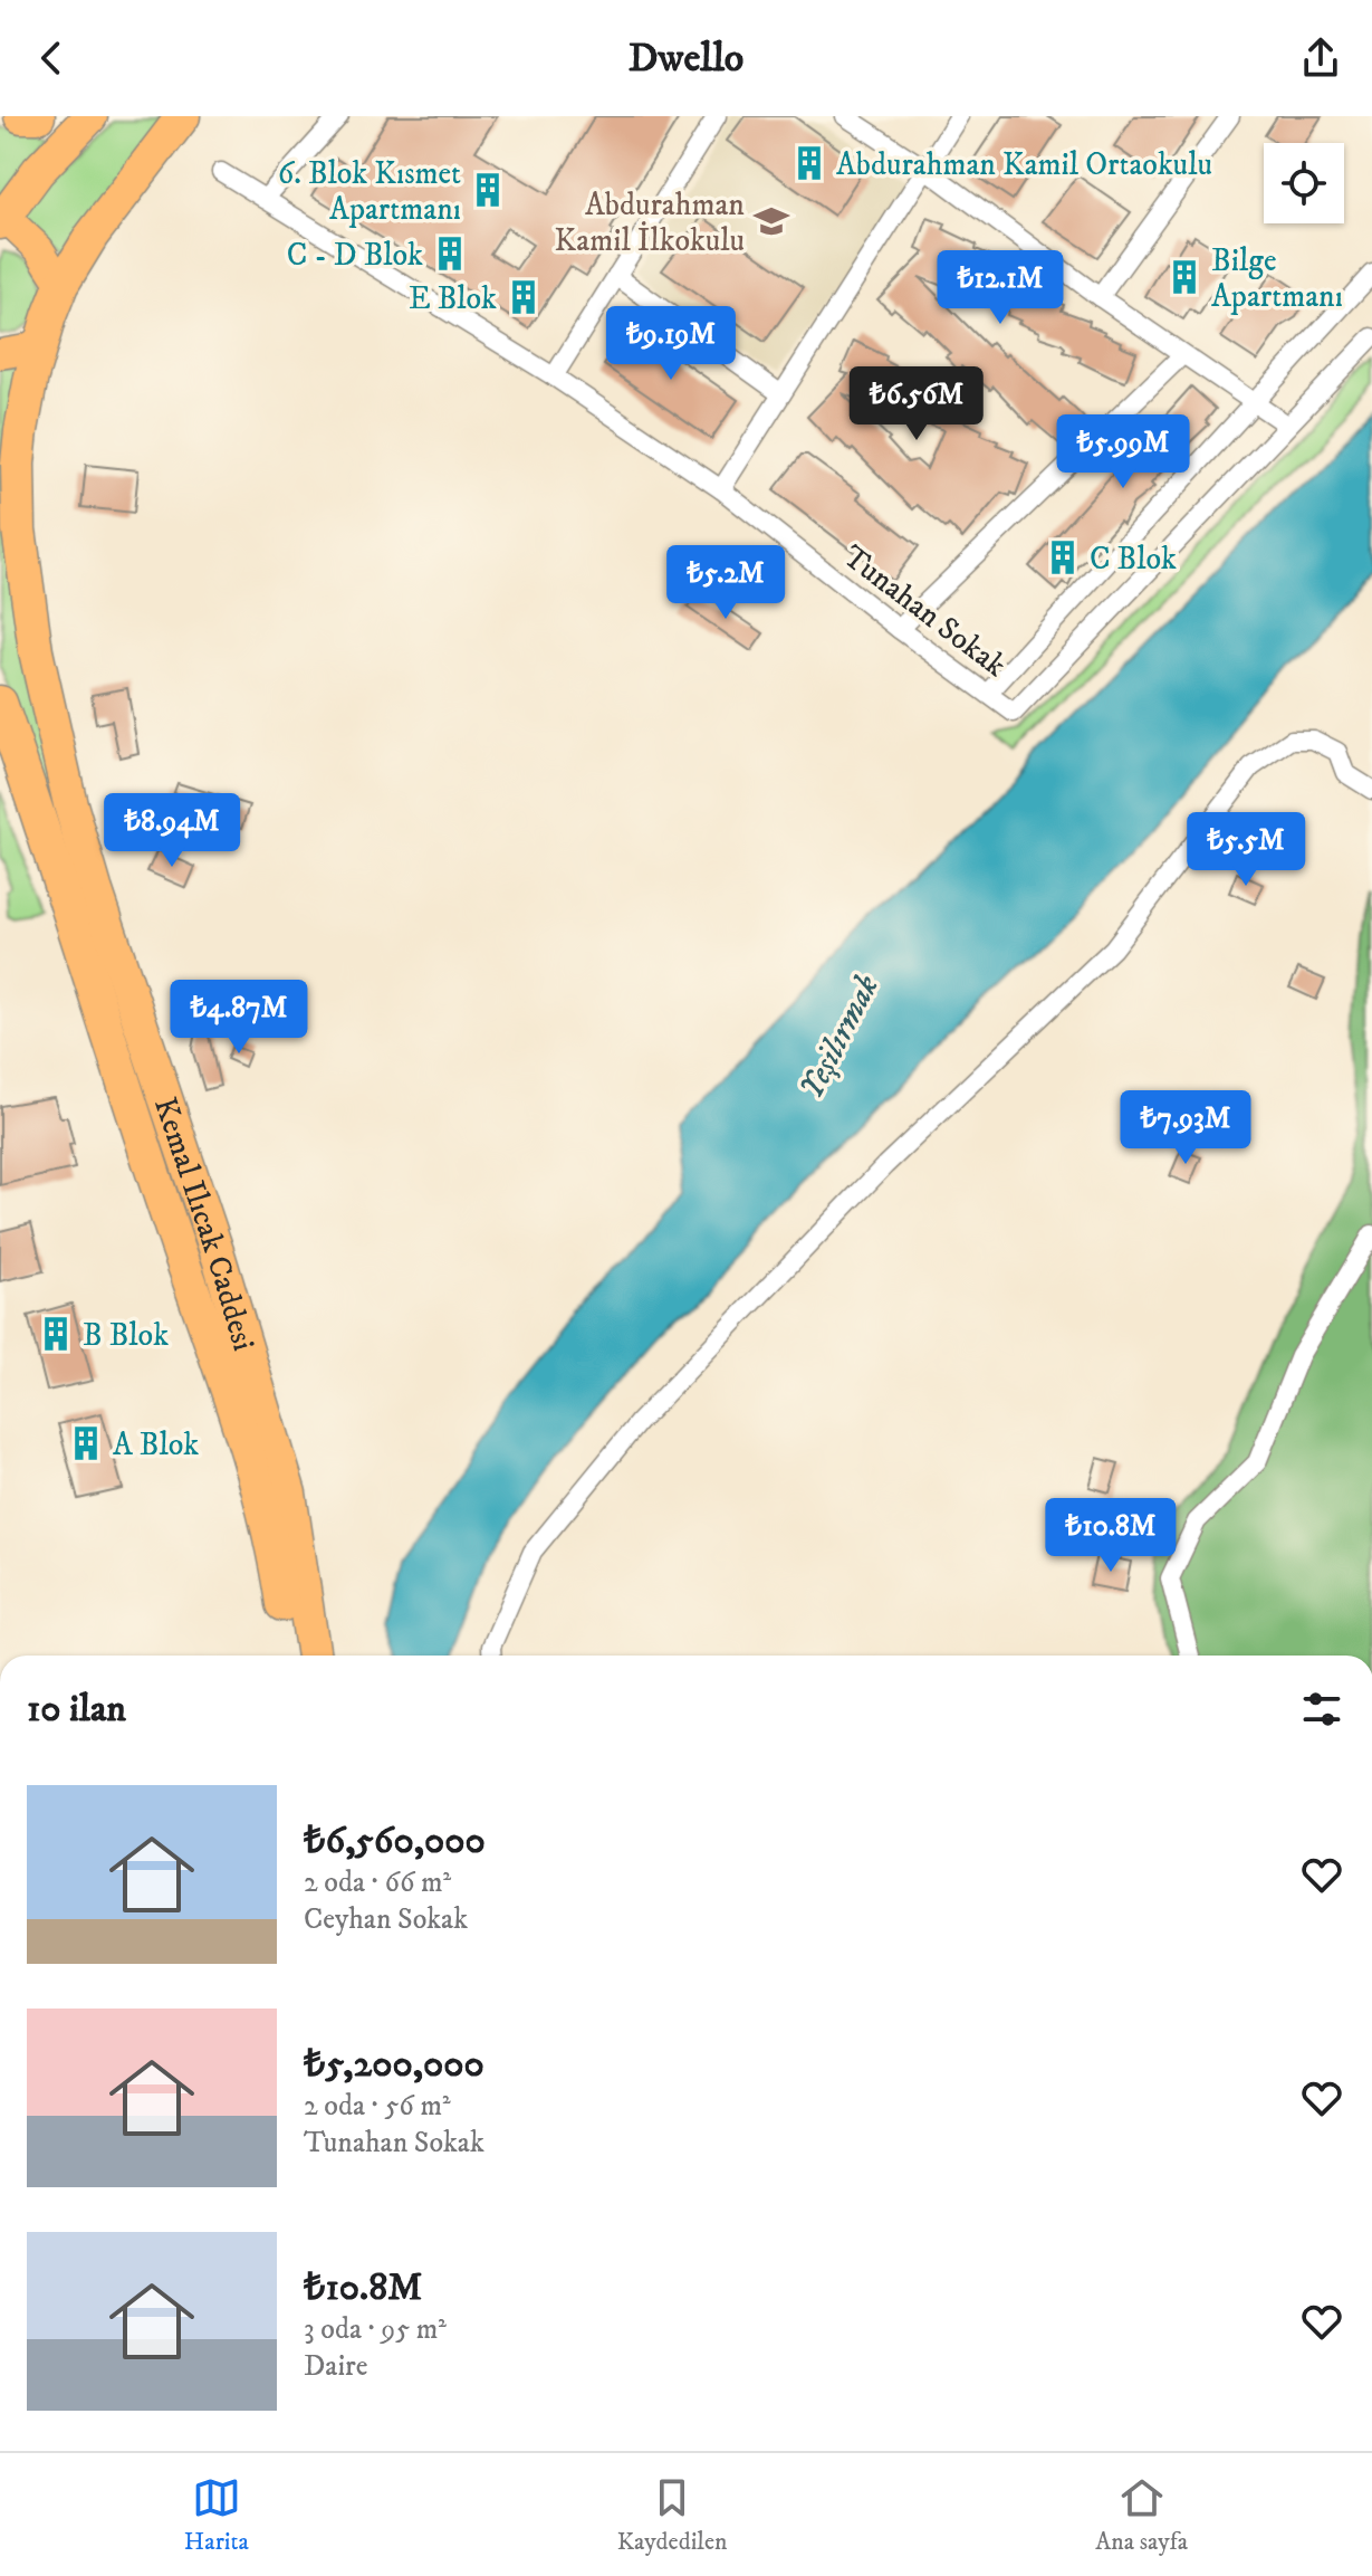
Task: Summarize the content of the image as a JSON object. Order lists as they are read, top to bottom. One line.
{"streets":{"highway":["Kemal Ilıcak Caddesi"],"street":["Tunahan Sokak"]},"water":["Yeşilırmak"],"places":{"building":["Abdurahman Kamil Ortaokulu","6. Blok Kısmet Apartmanı","C - D Blok","Bilge Apartmanı","E Blok","C Blok","B Blok","A Blok"],"school or university":["Abdurahman Kamil İlkokulu"]},"page":{"header":"Dwello","price":["₺12.1M","₺9.19M","₺6.56M","₺5.99M","₺5.2M","₺8.94M","₺5.5M","₺4.87M","₺7.93M","₺10.8M"],"heading":"10 ilan","list":[{"name":"₺6,560,000","note":"2 oda · 66 m² · Ceyhan Sokak"},{"name":"₺5,200,000","note":"2 oda · 56 m² · Tunahan Sokak"},{"name":"₺10.8M","note":"3 oda · 95 m² · Daire"}],"tabs":["Harita","Kaydedilen","Ana sayfa"]}}
